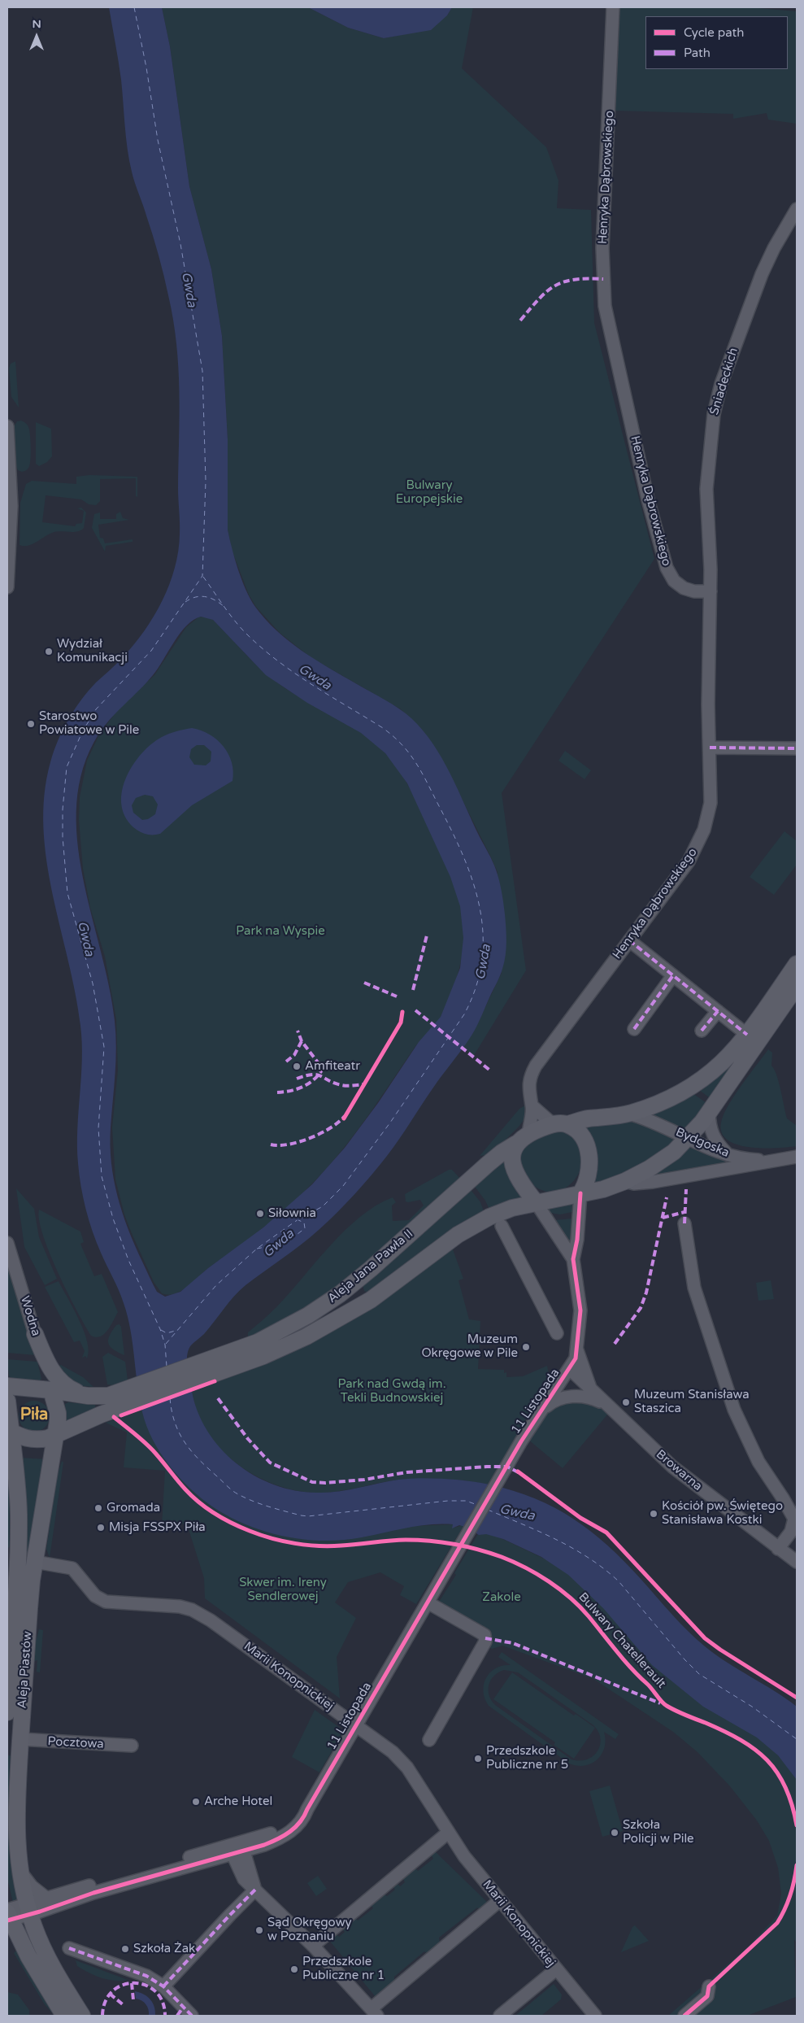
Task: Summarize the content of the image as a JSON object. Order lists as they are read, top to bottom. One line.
{"streets":{"main road":["Aleja Jana Pawła II","Aleja Piastów"],"street":["Henryka Dąbrowskiego","Śniadeckich","Bydgoska","Wodna","11 Listopada","Browarna","Marii Konopnickiej","Pocztowa"],"cycle path":["Bulwary Chatellerault"]},"crossings":[["Henryka Dąbrowskiego","Śniadeckich"],["Henryka Dąbrowskiego","Aleja Jana Pawła II"],["Wodna","Aleja Piastów"],["11 Listopada","Browarna"],["11 Listopada","Aleja Piastów"],["11 Listopada","Marii Konopnickiej"],["Aleja Piastów","Marii Konopnickiej"],["Aleja Piastów","Pocztowa"]],"districts":["Piła"],"water":["Gwda"],"parks":["Bulwary Europejskie","Park na Wyspie","Park nad Gwdą im. Tekli Budnowskiej","Skwer im. Ireny Sendlerowej","Zakole"],"places":["Wydział Komunikacji","Starostwo Powiatowe w Pile","Amfiteatr","Siłownia","Muzeum Okręgowe w Pile","Muzeum Stanisława Staszica","Gromada","Kościół pw. Świętego Stanisława Kostki","Misja FSSPX Piła","Przedszkole Publiczne nr 5","Arche Hotel","Szkoła Policji w Pile","Sąd Okręgowy w Poznaniu","Szkoła Żak","Przedszkole Publiczne nr 1"],"legend":["Cycle path","Path"],"north":"top"}
